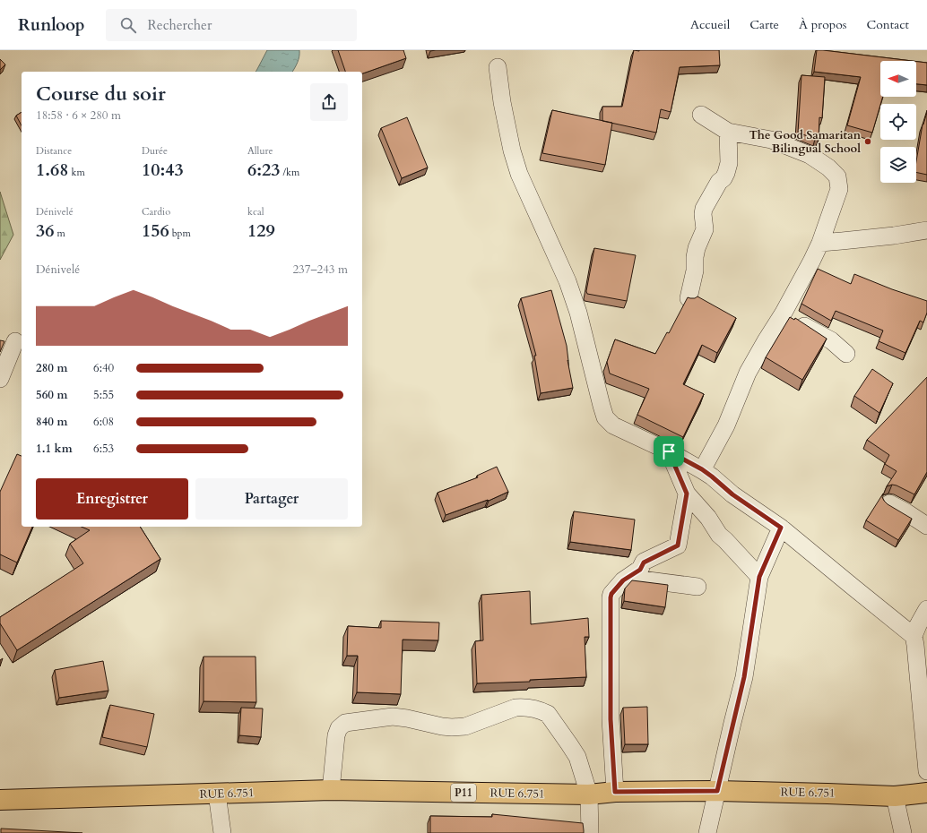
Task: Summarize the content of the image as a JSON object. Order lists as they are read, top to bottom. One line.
{"streets":{"main road":["P11","RUE 6.751"]},"places":["The Good Samaritan Bilingual School"],"north":"left","page":{"header":"Runloop","search":"Rechercher","nav":["Accueil","Carte","À propos","Contact"],"heading":["Course du soir","18:58 · 6 × 280 m"],"stats":[["Distance","1.68 km"],["Durée","10:43"],["Allure","6:23 /km"],["Dénivelé","36 m"],["Cardio","156 bpm"],["kcal","129"]],"chart":["Dénivelé","237–243 m"],"list":[{"name":"280 m","note":"6:40"},{"name":"560 m","note":"5:55"},{"name":"840 m","note":"6:08"},{"name":"1.1 km","note":"6:53"}],"buttons":["Enregistrer","Partager"]}}
